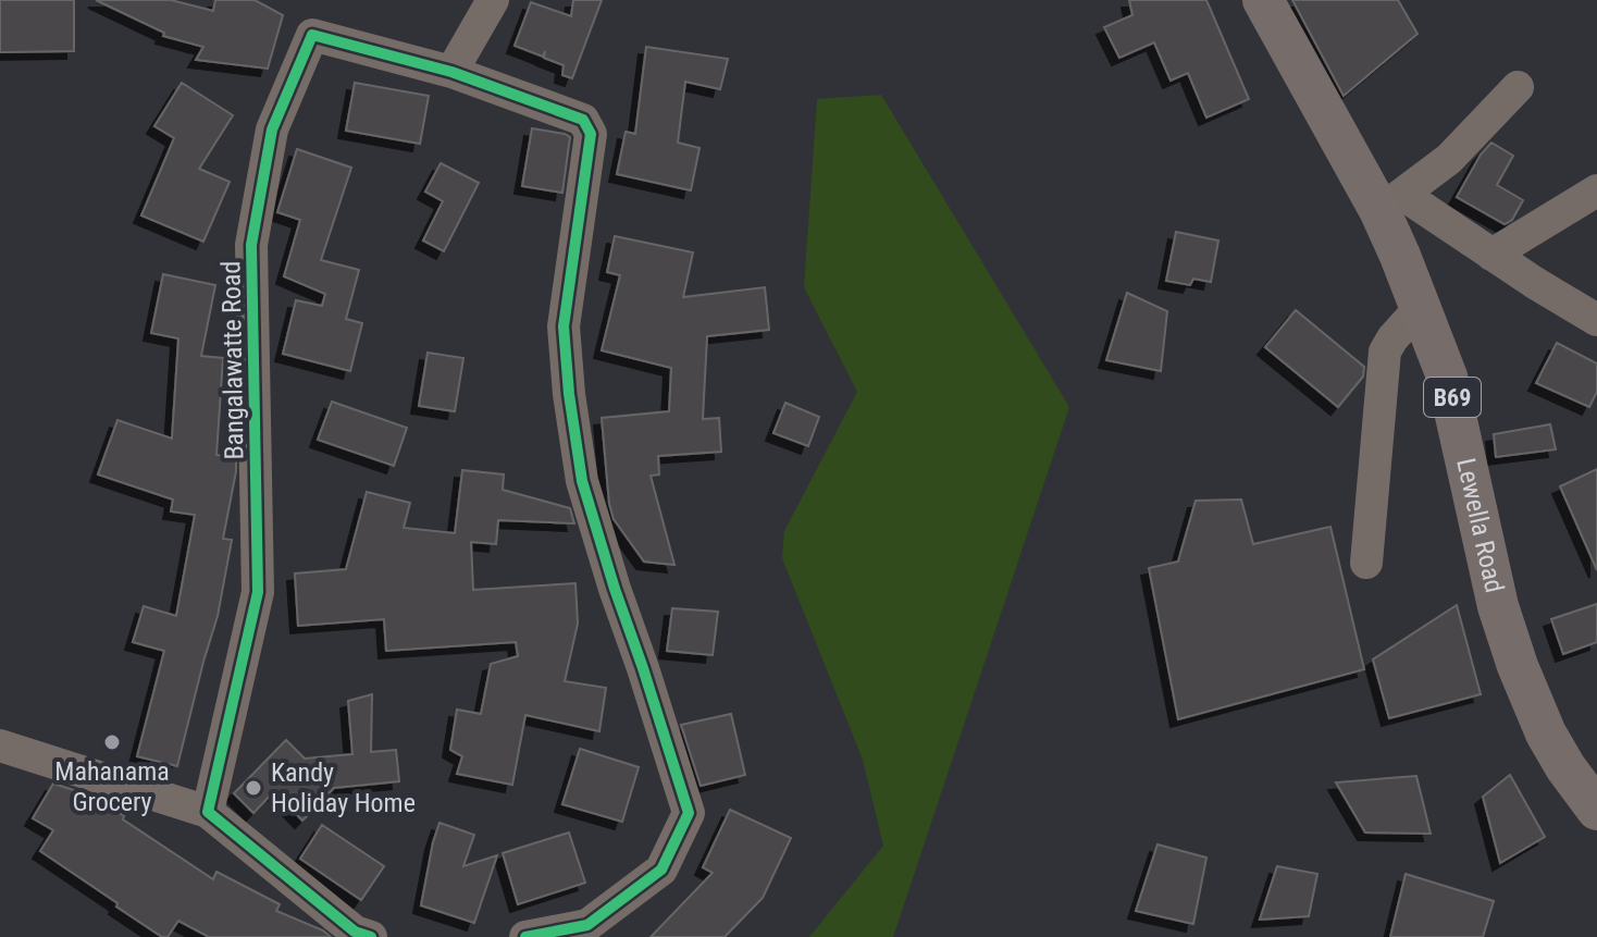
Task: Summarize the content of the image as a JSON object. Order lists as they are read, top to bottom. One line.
{"streets":{"main road":["B69","Lewella Road"],"street":["Bangalawatte Road"]},"places":["Mahanama Grocery","Kandy Holiday Home"]}
